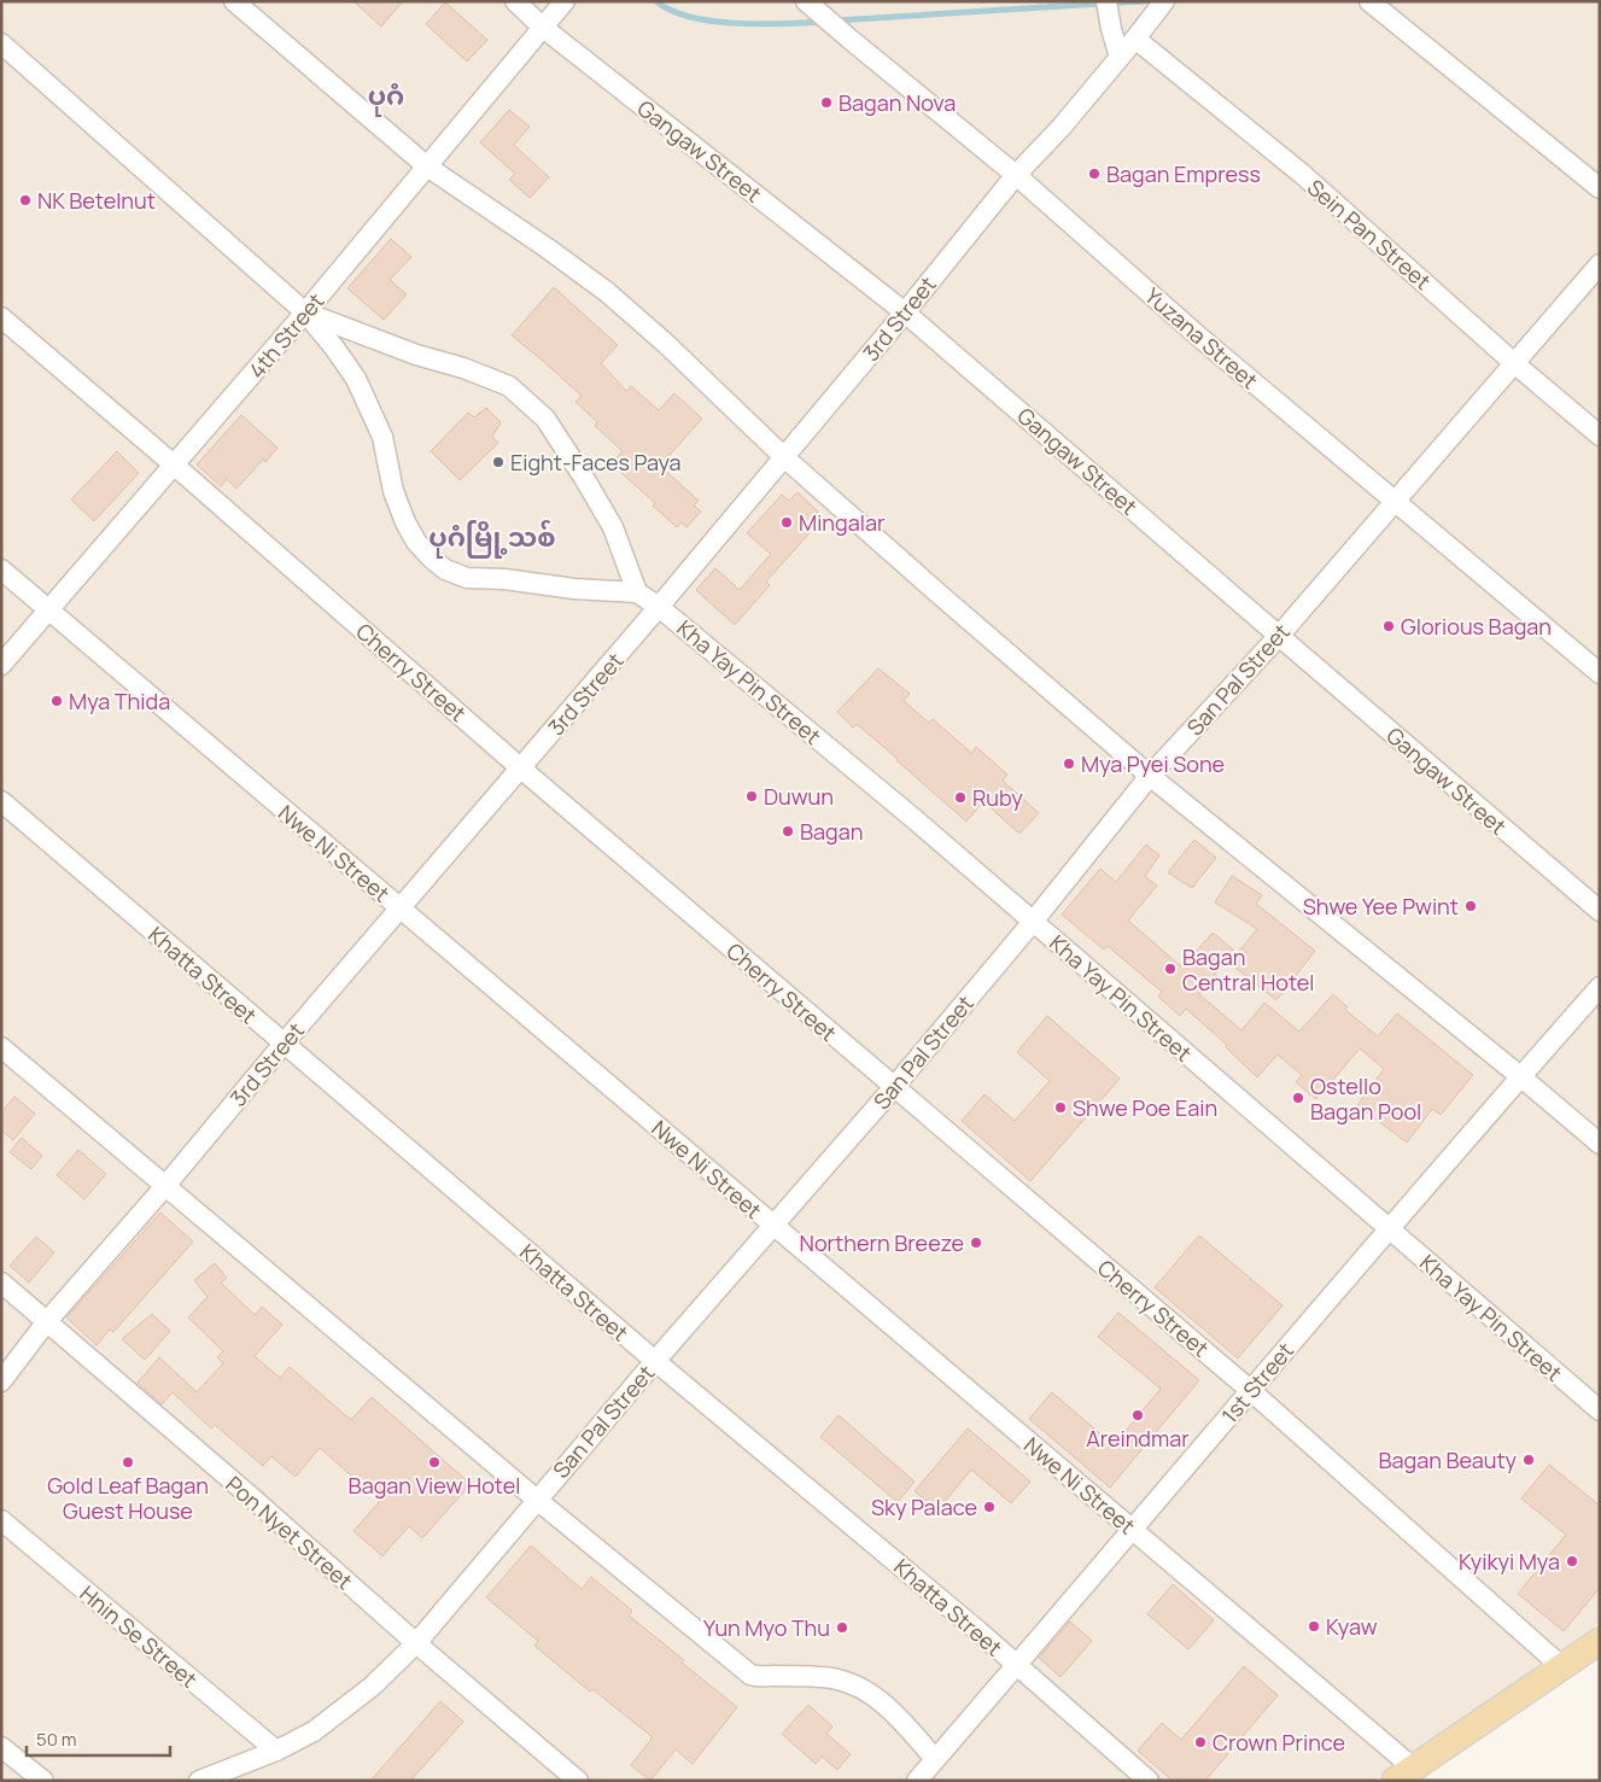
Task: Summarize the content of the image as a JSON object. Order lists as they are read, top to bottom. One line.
{"streets":{"street":["Gangaw Street","Sein Pan Street","3rd Street","4th Street","Yuzana Street","Cherry Street","San Pal Street","Kha Yay Pin Street","Nwe Ni Street","Khatta Street","1st Street","Pon Nyet Street","Hnin Se Street"]},"crossings":[["Gangaw Street","3rd Street"],["Gangaw Street","4th Street"],["Gangaw Street","San Pal Street"],["Sein Pan Street","3rd Street"],["Sein Pan Street","San Pal Street"],["3rd Street","Yuzana Street"],["3rd Street","Cherry Street"],["3rd Street","Kha Yay Pin Street"],["3rd Street","Nwe Ni Street"],["3rd Street","Khatta Street"],["3rd Street","Pon Nyet Street"],["4th Street","Cherry Street"],["4th Street","Nwe Ni Street"],["Yuzana Street","San Pal Street"],["Cherry Street","San Pal Street"],["Cherry Street","1st Street"],["San Pal Street","Kha Yay Pin Street"],["San Pal Street","Nwe Ni Street"],["San Pal Street","Khatta Street"],["San Pal Street","Pon Nyet Street"],["San Pal Street","Hnin Se Street"],["Kha Yay Pin Street","1st Street"],["Nwe Ni Street","1st Street"],["Khatta Street","1st Street"]],"districts":["ပုဂံ","ပုဂံမြို့သစ်"],"places":["Bagan Nova","Bagan Empress","NK Betelnut","Eight-Faces Paya","Mingalar","Glorious Bagan","Mya Thida","Mya Pyei Sone","Duwun","Ruby","Bagan","Shwe Yee Pwint","Bagan Central Hotel","Ostello Bagan Pool","Shwe Poe Eain","Northern Breeze","Areindmar","Bagan Beauty","Gold Leaf Bagan Guest House","Bagan View Hotel","Sky Palace","Kyikyi Mya","Kyaw","Yun Myo Thu","Crown Prince"],"scale_bar":"50 m"}
